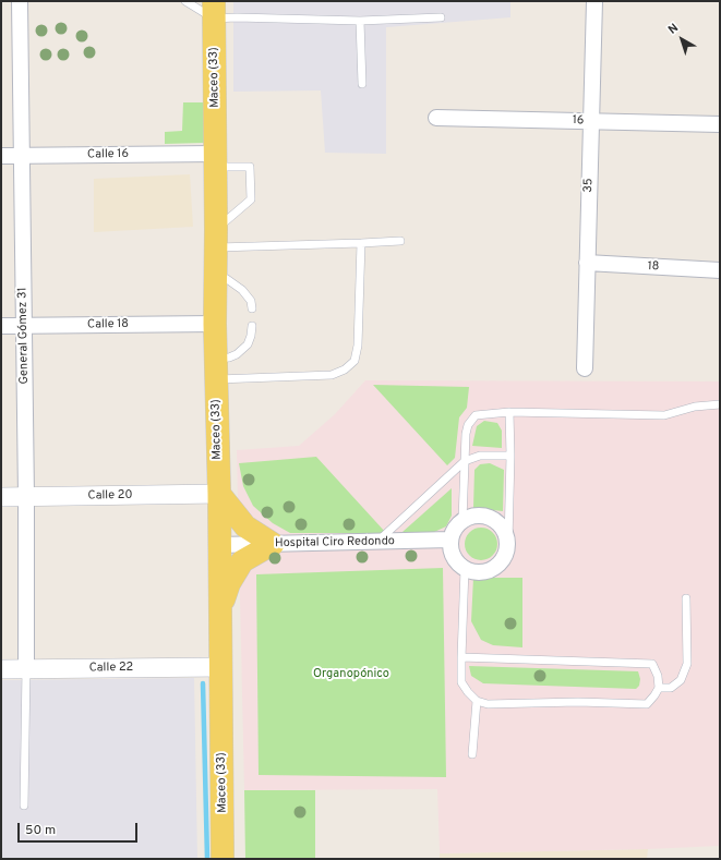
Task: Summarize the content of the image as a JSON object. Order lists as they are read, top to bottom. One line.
{"streets":{"main road":["Maceo (33)"],"street":["16","Calle 16","35","18","Calle 18","General Gómez 31","Calle 20","Hospital Ciro Redondo","Calle 22"]},"crossings":[["Maceo (33)","Calle 16"],["Maceo (33)","Calle 18"],["Maceo (33)","Calle 20"],["Maceo (33)","Hospital Ciro Redondo"],["Maceo (33)","Calle 22"],["16","35"],["Calle 16","General Gómez 31"],["35","18"],["Calle 18","General Gómez 31"],["General Gómez 31","Calle 20"],["General Gómez 31","Calle 22"]],"parks":["Organopónico"],"scale_bar":"50 m","north":"top left"}
